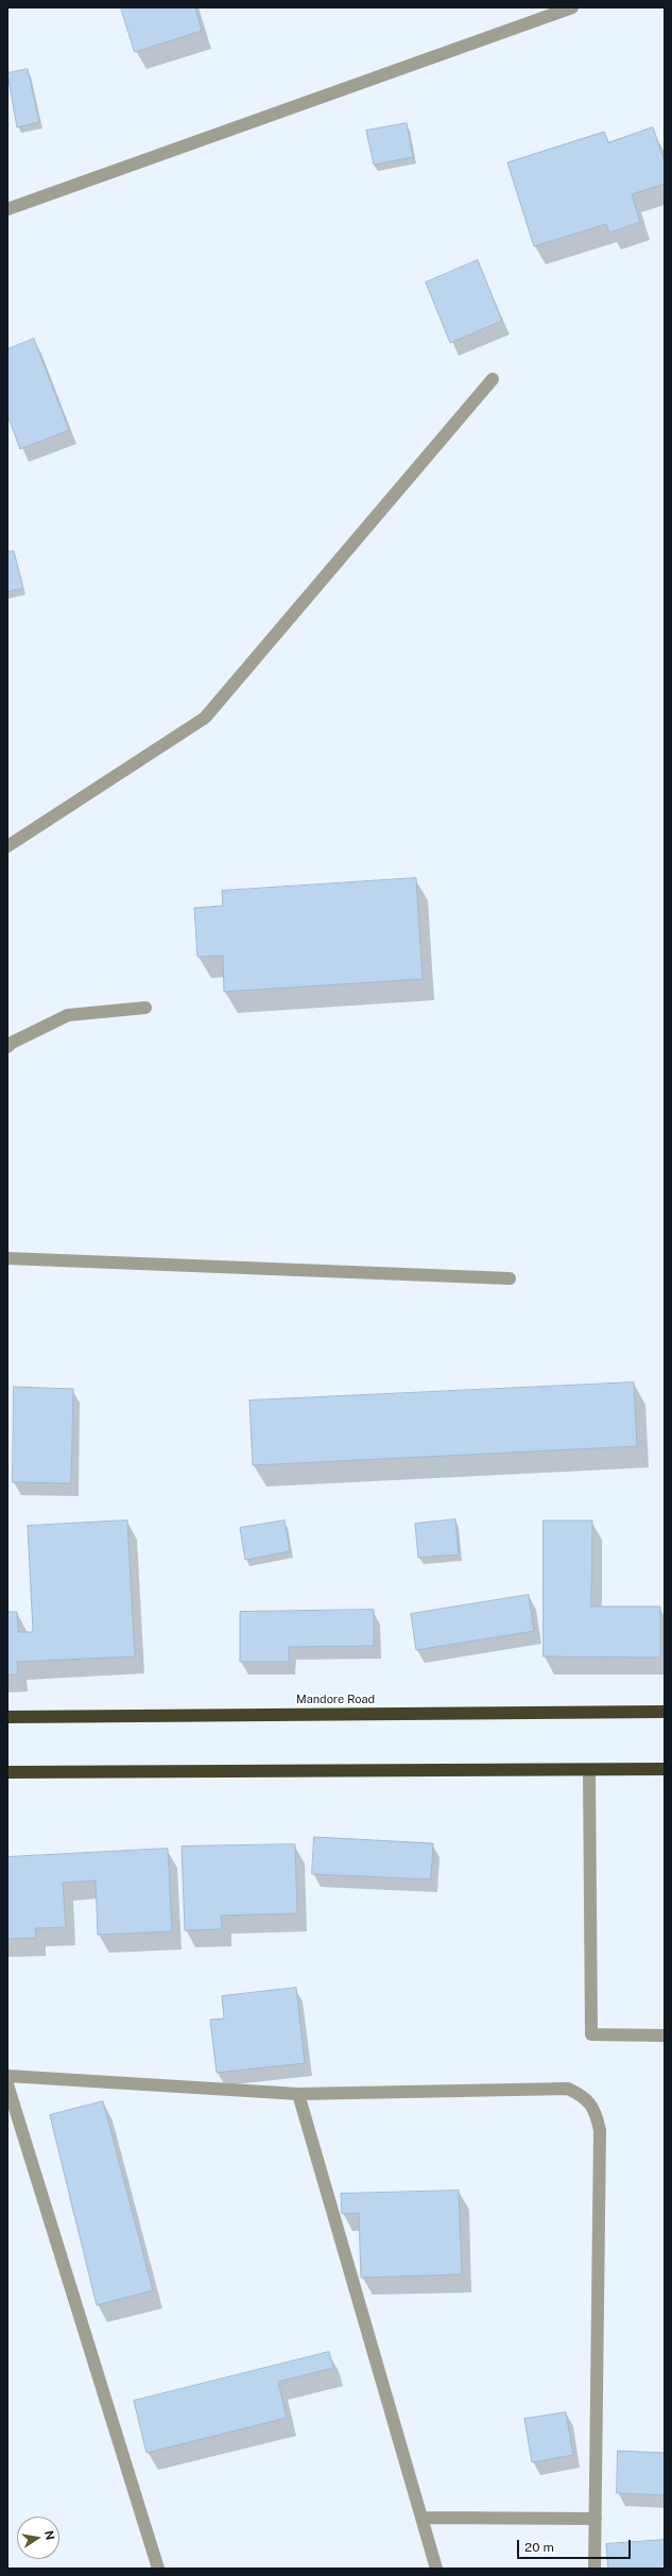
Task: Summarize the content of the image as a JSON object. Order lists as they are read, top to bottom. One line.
{"streets":{"highway":["Mandore Road"]},"scale_bar":"20 m","north":"right"}
